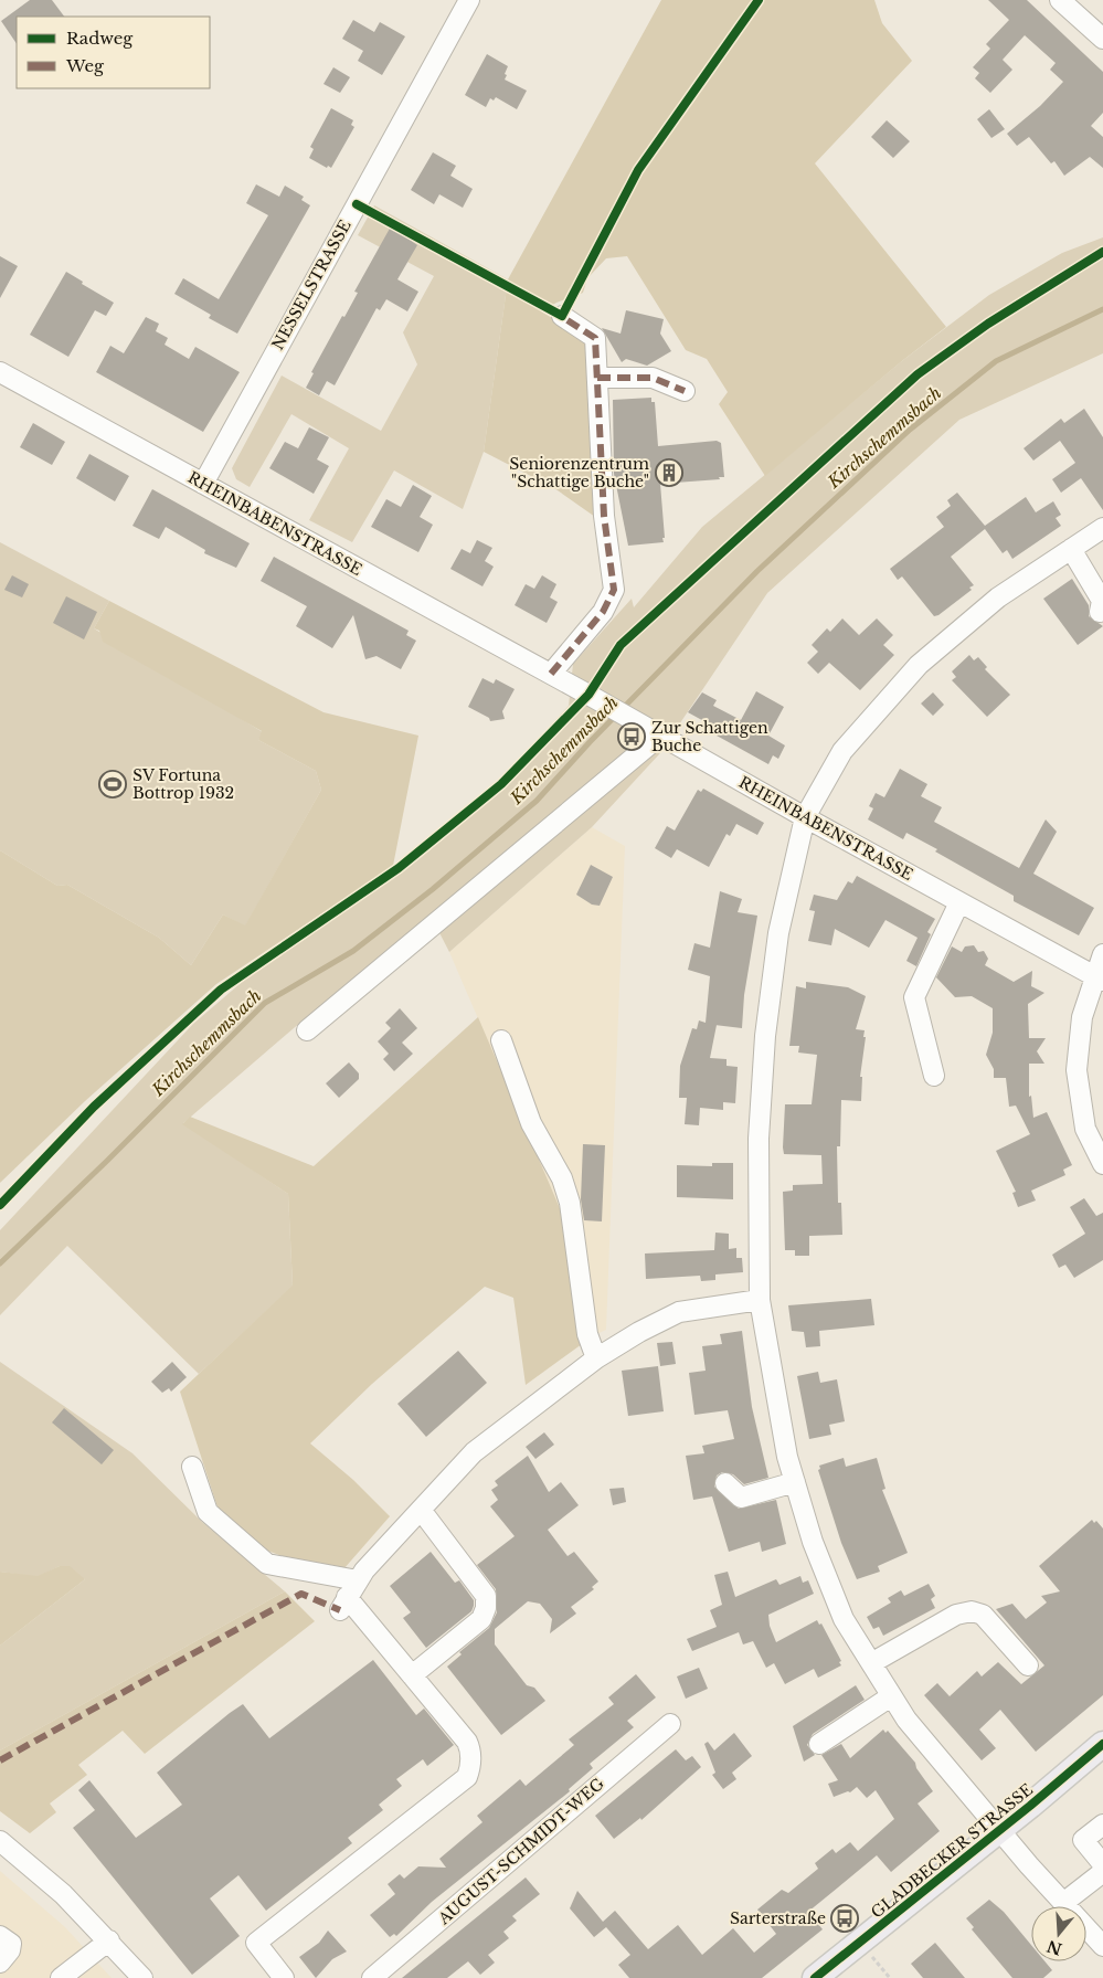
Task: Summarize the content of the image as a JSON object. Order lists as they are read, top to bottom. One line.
{"streets":{"main road":["GLADBECKER STRASSE"],"street":["NESSELSTRASSE","RHEINBABENSTRASSE","AUGUST-SCHMIDT-WEG"]},"crossings":[["NESSELSTRASSE","RHEINBABENSTRASSE"]],"water":["Kirchschemmsbach"],"places":{"building":["Seniorenzentrum \"Schattige Buche\""],"bus stop":["Zur Schattigen Buche","Sarterstraße"],"sports":["SV Fortuna Bottrop 1932"]},"legend":["Radweg","Weg"],"north":"bottom"}
